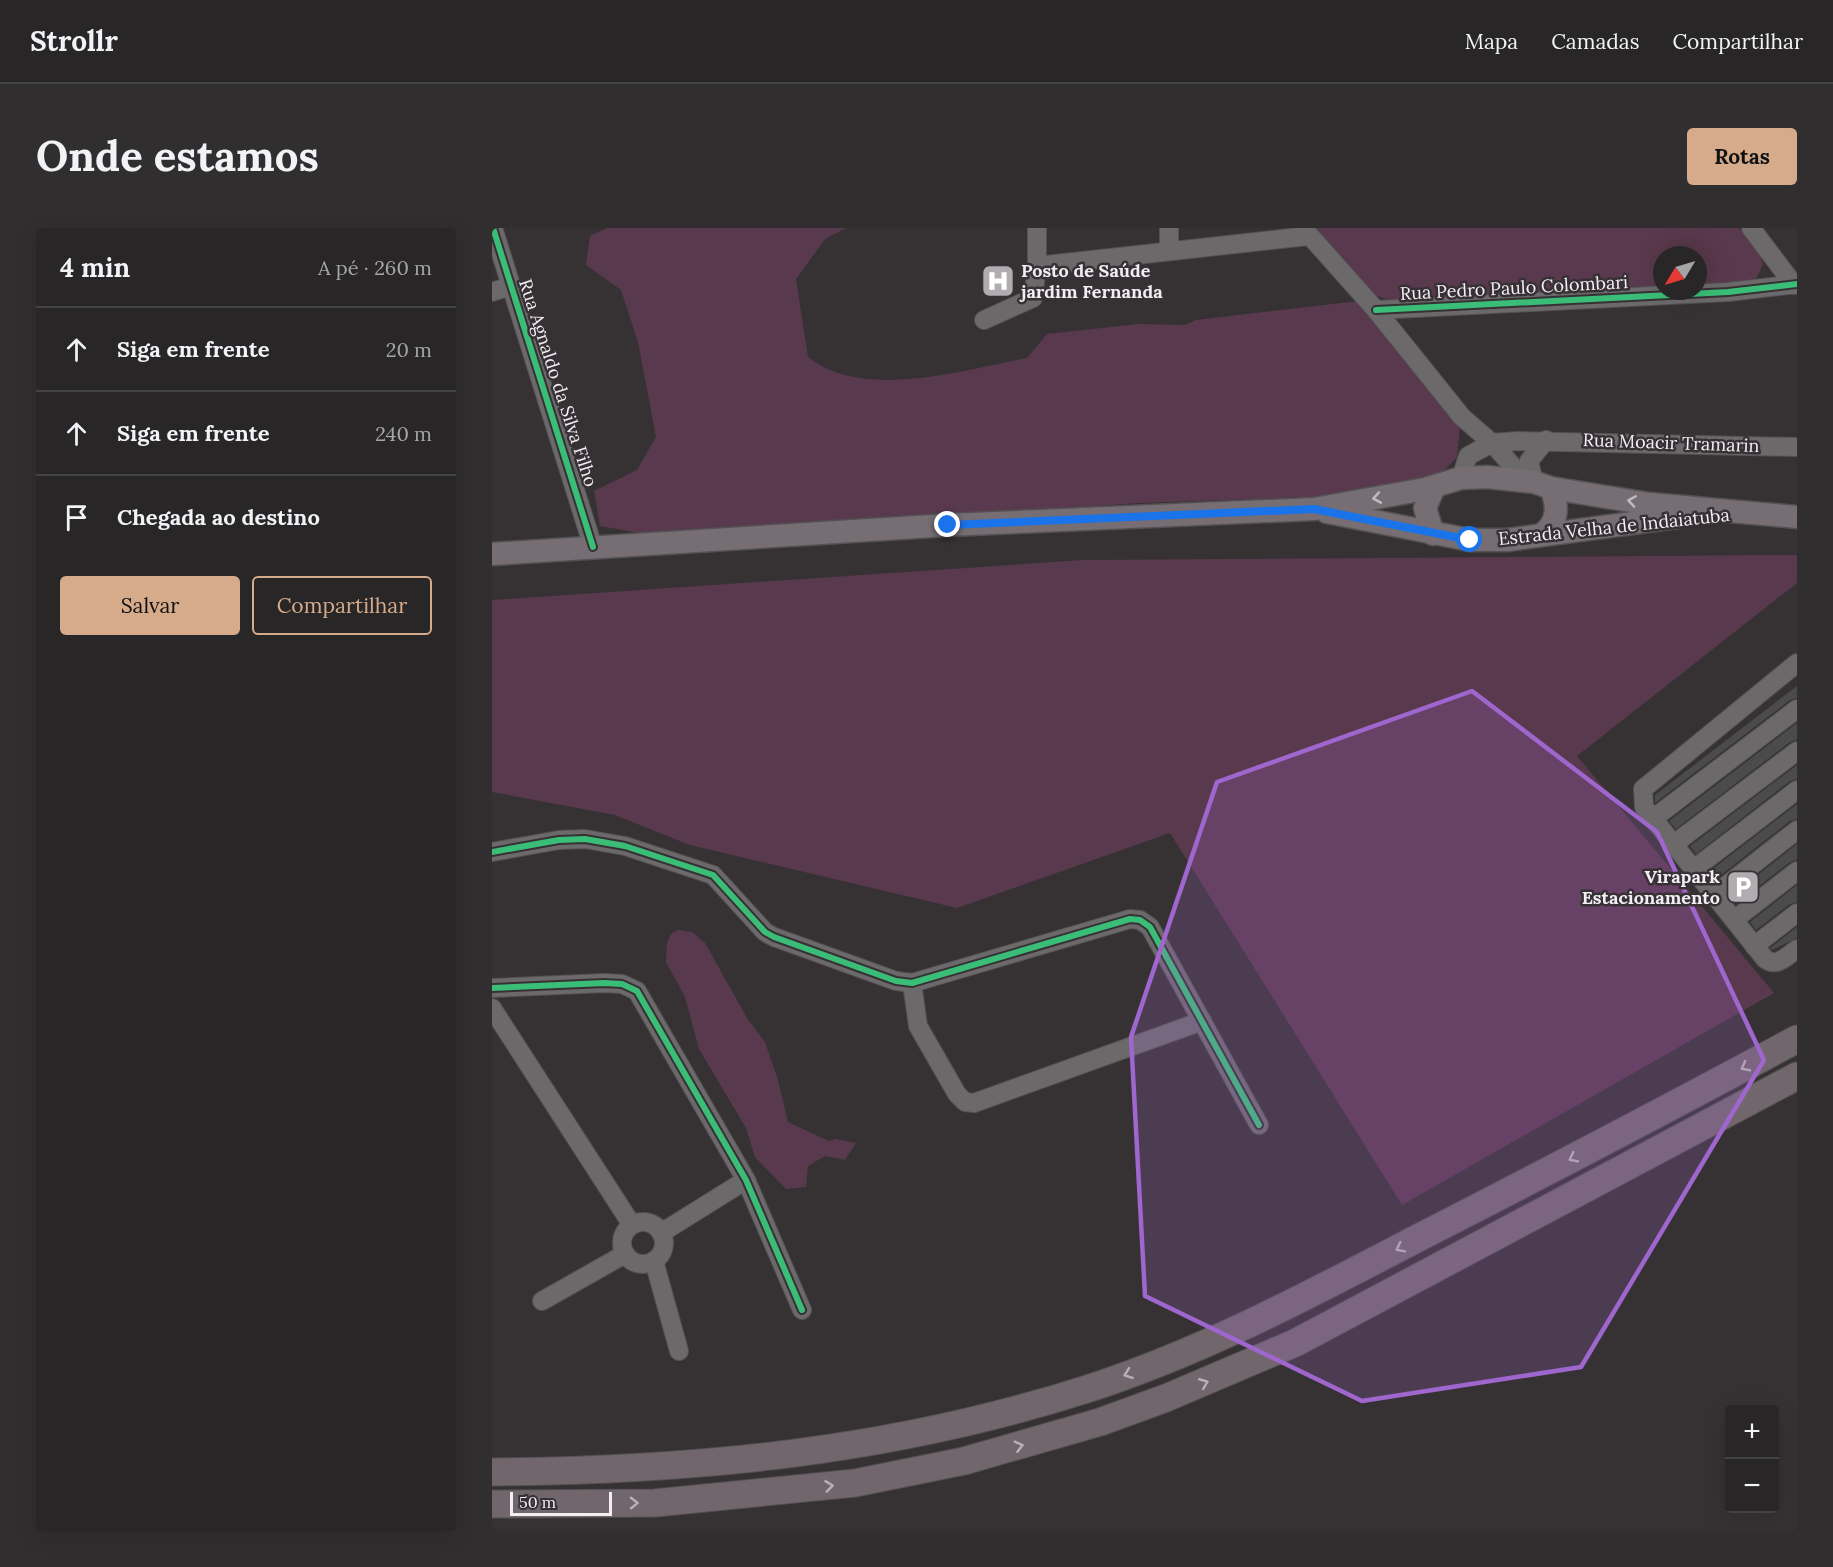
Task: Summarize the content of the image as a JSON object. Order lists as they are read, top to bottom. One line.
{"streets":{"main road":["Estrada Velha de Indaiatuba"],"street":["Rua Pedro Paulo Colombari","Rua Agnaldo da Silva Filho","Rua Moacir Tramarin"]},"places":{"hospital":["Posto de Saúde jardim Fernanda"],"parking":["Virapark Estacionamento"]},"scale_bar":"50 m","north":"bottom left","page":{"header":"Strollr","nav":["Mapa","Camadas","Compartilhar"],"buttons":["Rotas",["Salvar","Compartilhar"]],"title":"Onde estamos","heading":["4 min","A pé · 260 m"],"list":[["Siga em frente","20 m"],["Siga em frente","240 m"],"Chegada ao destino"],"map_buttons":["+","−"],"scale":"50 m"}}
